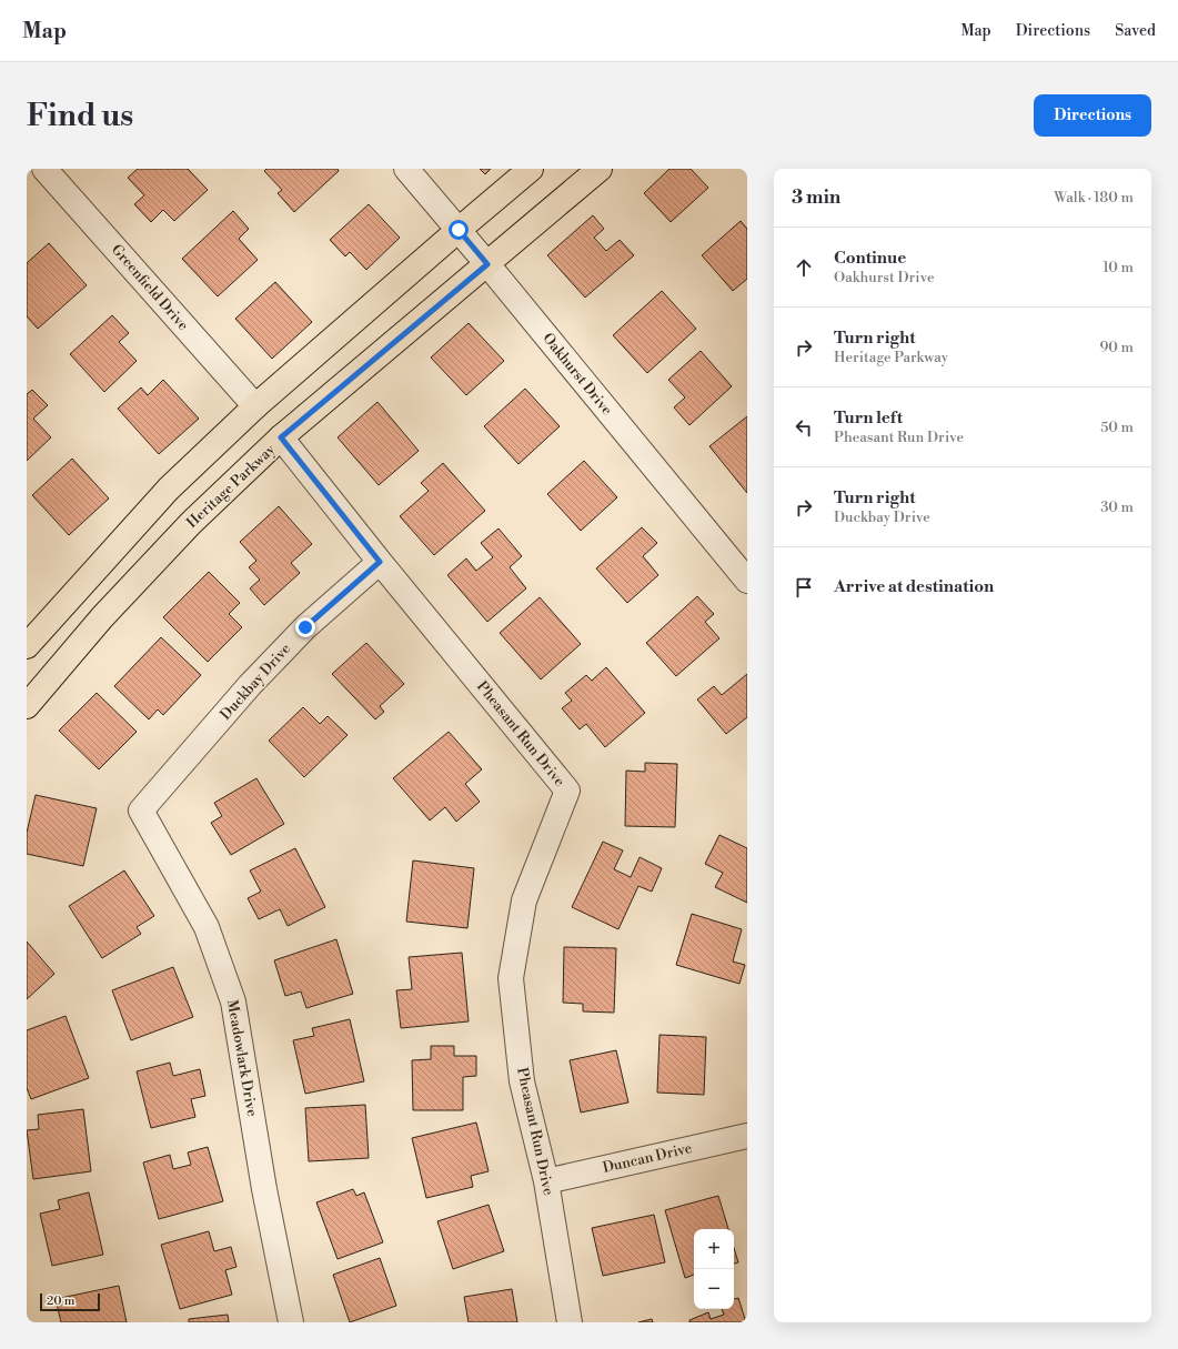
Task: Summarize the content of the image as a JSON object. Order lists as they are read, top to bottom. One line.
{"streets":{"main road":["Heritage Parkway"],"street":["Greenfield Drive","Oakhurst Drive","Duckbay Drive","Pheasant Run Drive","Meadowlark Drive","Duncan Drive"]},"crossings":[["Oakhurst Drive","Heritage Parkway"],["Heritage Parkway","Pheasant Run Drive"],["Duckbay Drive","Pheasant Run Drive"],["Duckbay Drive","Meadowlark Drive"],["Pheasant Run Drive","Duncan Drive"]],"scale_bar":"20 m","page":{"header":"Map","nav":["Map","Directions","Saved"],"buttons":"Directions","title":"Find us","heading":["3 min","Walk · 180 m"],"list":[["Continue","Oakhurst Drive","10 m"],["Turn right","Heritage Parkway","90 m"],["Turn left","Pheasant Run Drive","50 m"],["Turn right","Duckbay Drive","30 m"],"Arrive at destination"],"map_buttons":["+","−"],"scale":"20 m"}}
